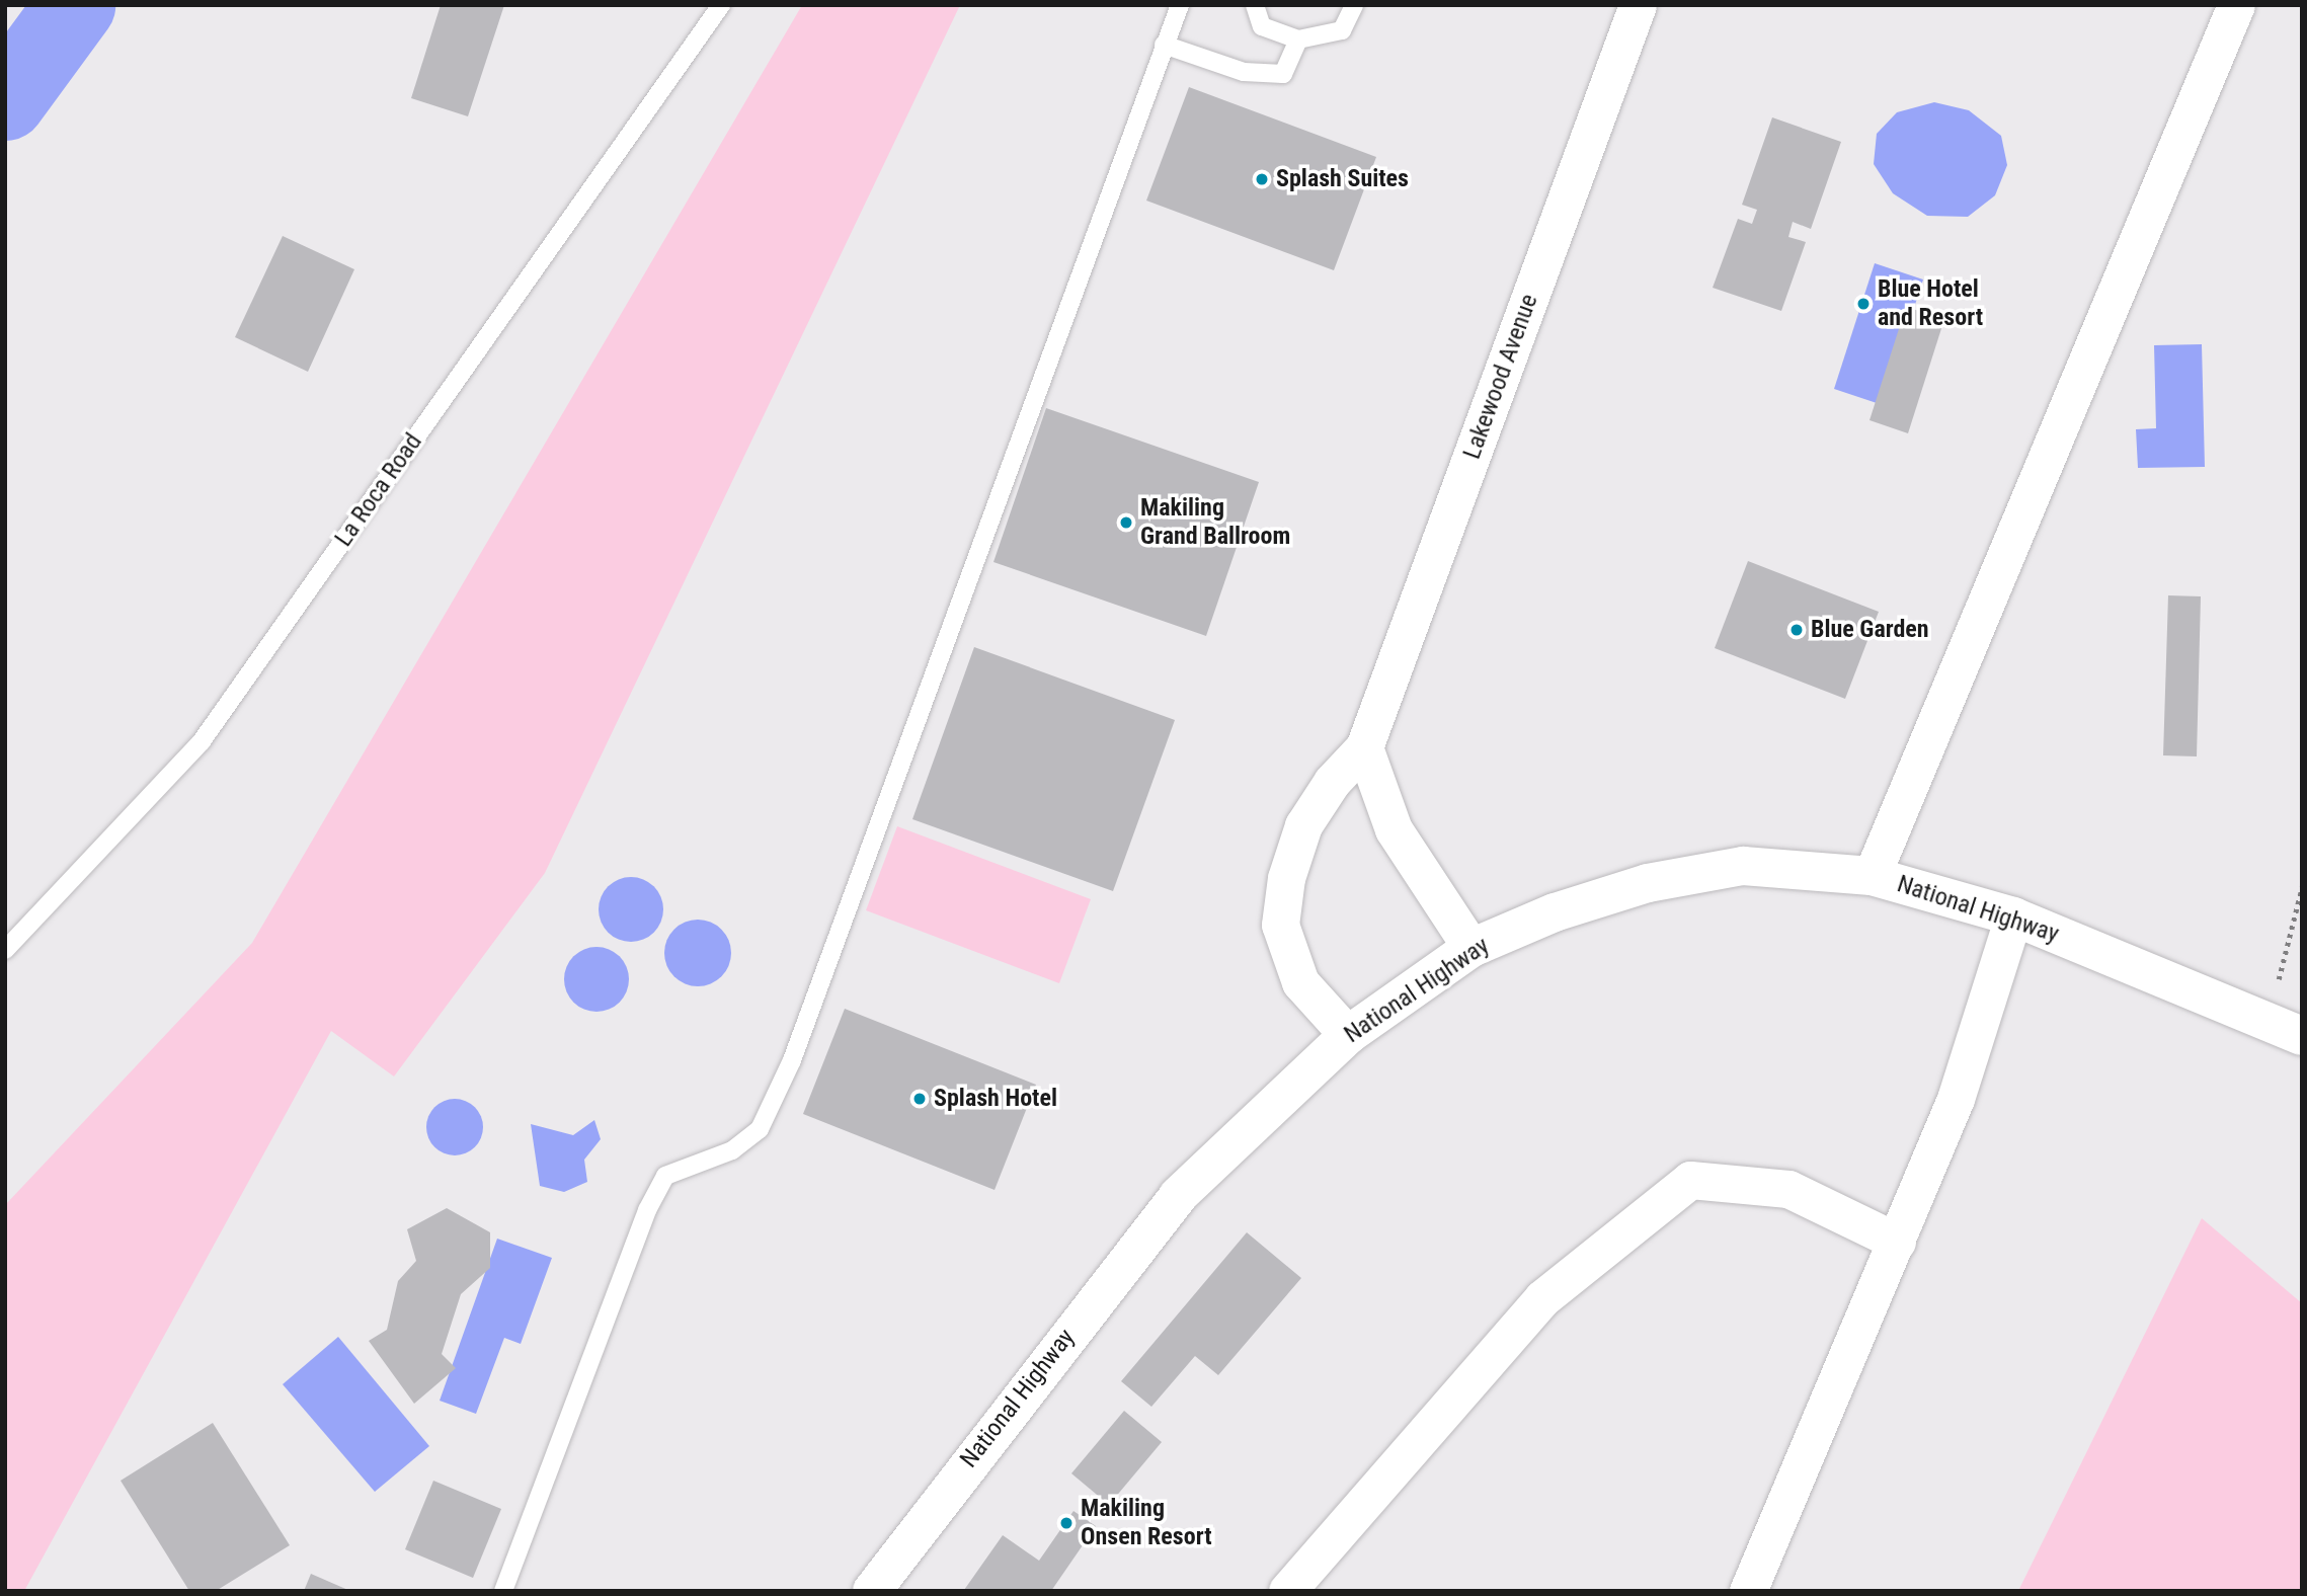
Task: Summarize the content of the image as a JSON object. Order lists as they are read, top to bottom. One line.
{"streets":{"main road":["National Highway"],"street":["Lakewood Avenue"],"lane":["La Roca Road"]},"crossings":[["Lakewood Avenue","National Highway"]],"places":["Splash Suites","Blue Hotel and Resort","Makiling Grand Ballroom","Blue Garden","Splash Hotel","Makiling Onsen Resort"]}
